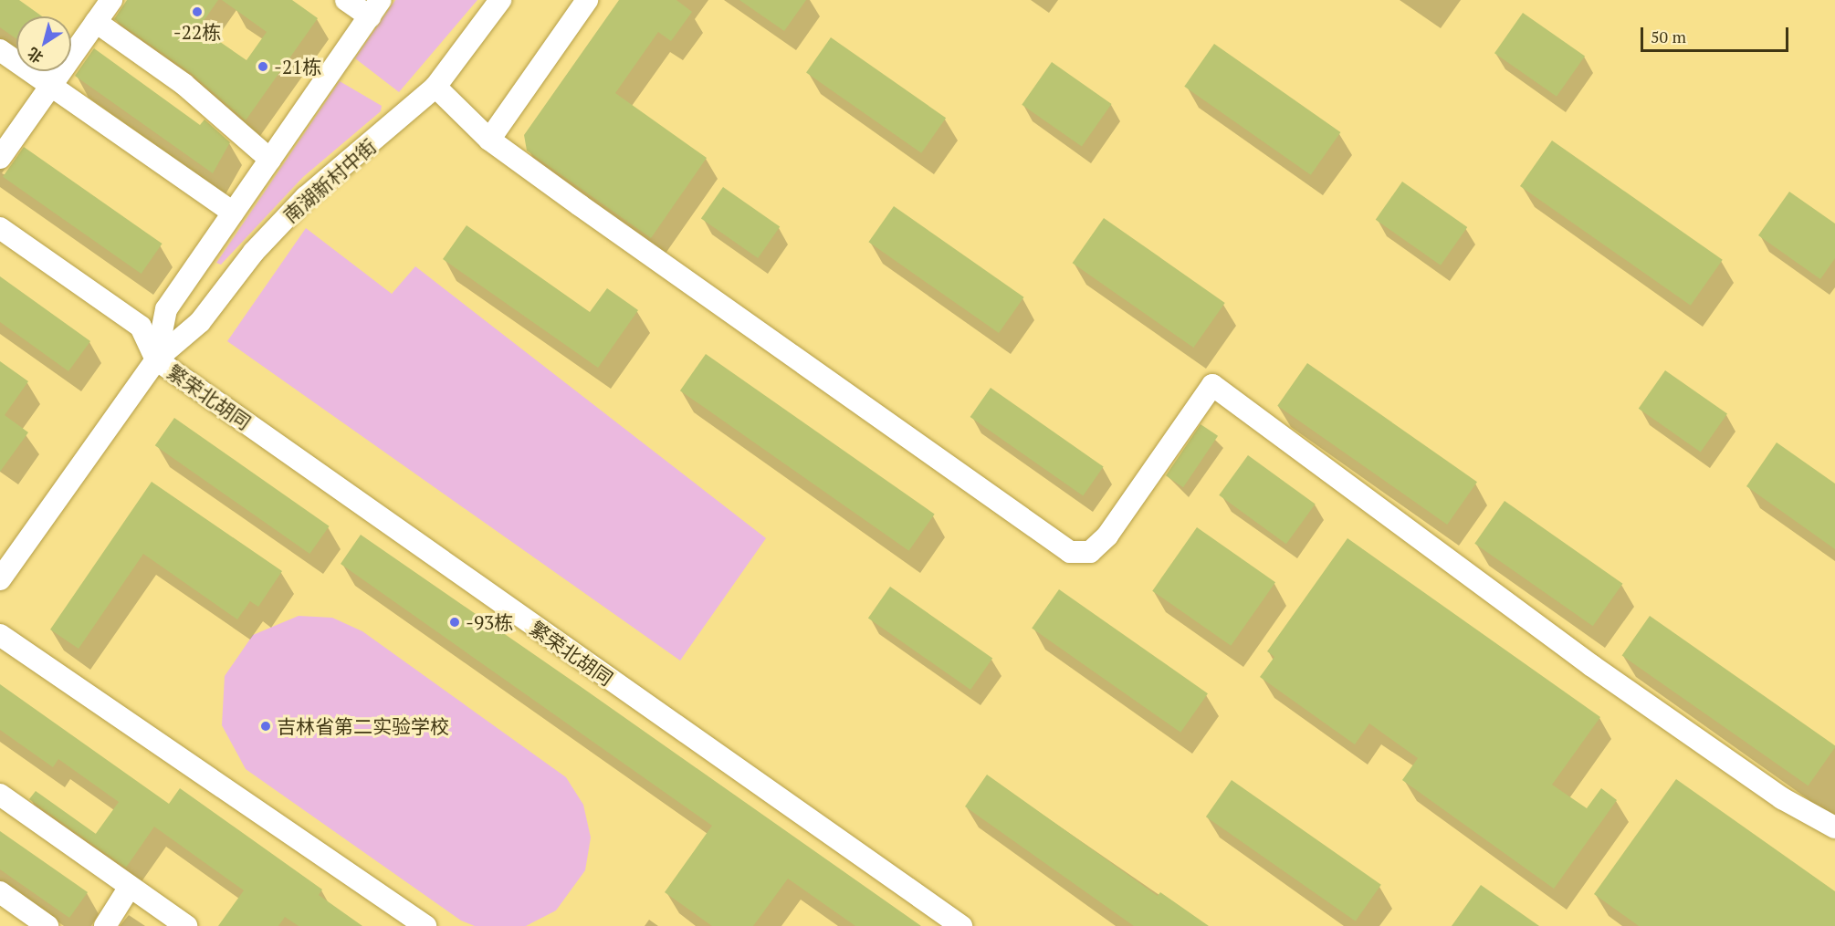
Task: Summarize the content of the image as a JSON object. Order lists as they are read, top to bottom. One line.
{"streets":{"street":["南湖新村中街","繁荣北胡同"]},"crossings":[["南湖新村中街","繁荣北胡同"]],"places":["-22栋","-21栋","-93栋","吉林省第二实验学校"],"scale_bar":"50 m","north":"bottom left"}
